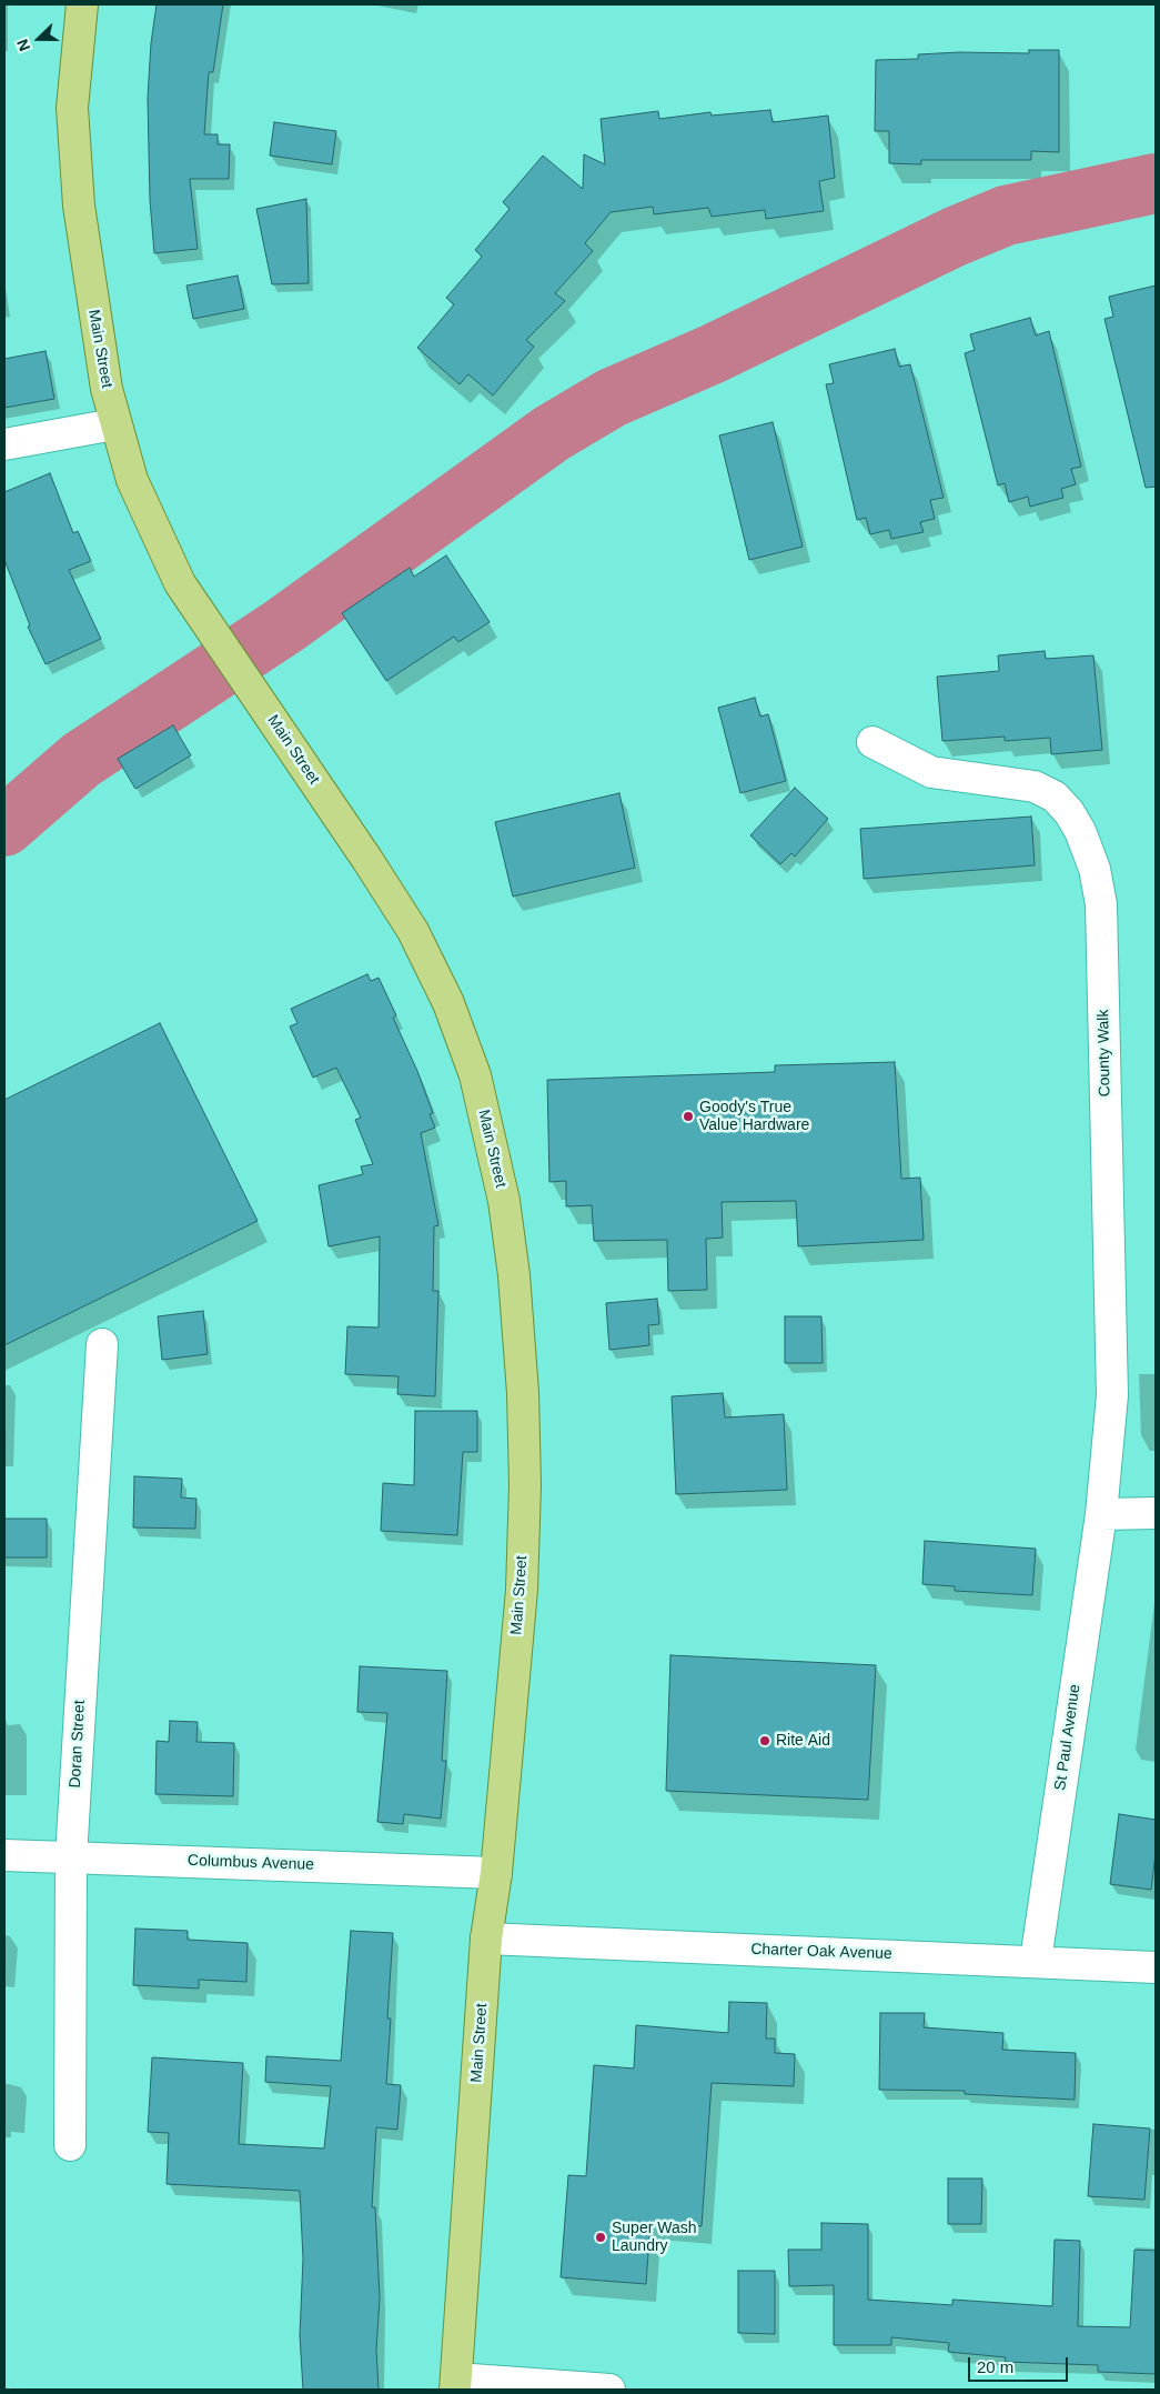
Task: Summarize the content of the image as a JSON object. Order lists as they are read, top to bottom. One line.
{"streets":{"main road":["Main Street"],"street":["County Walk","St Paul Avenue","Doran Street","Columbus Avenue","Charter Oak Avenue"]},"crossings":[["Main Street","Columbus Avenue"],["Main Street","Charter Oak Avenue"],["County Walk","St Paul Avenue"],["St Paul Avenue","Charter Oak Avenue"],["Doran Street","Columbus Avenue"]],"places":["Goody's True Value Hardware","Rite Aid","Super Wash Laundry"],"scale_bar":"20 m","north":"left"}
